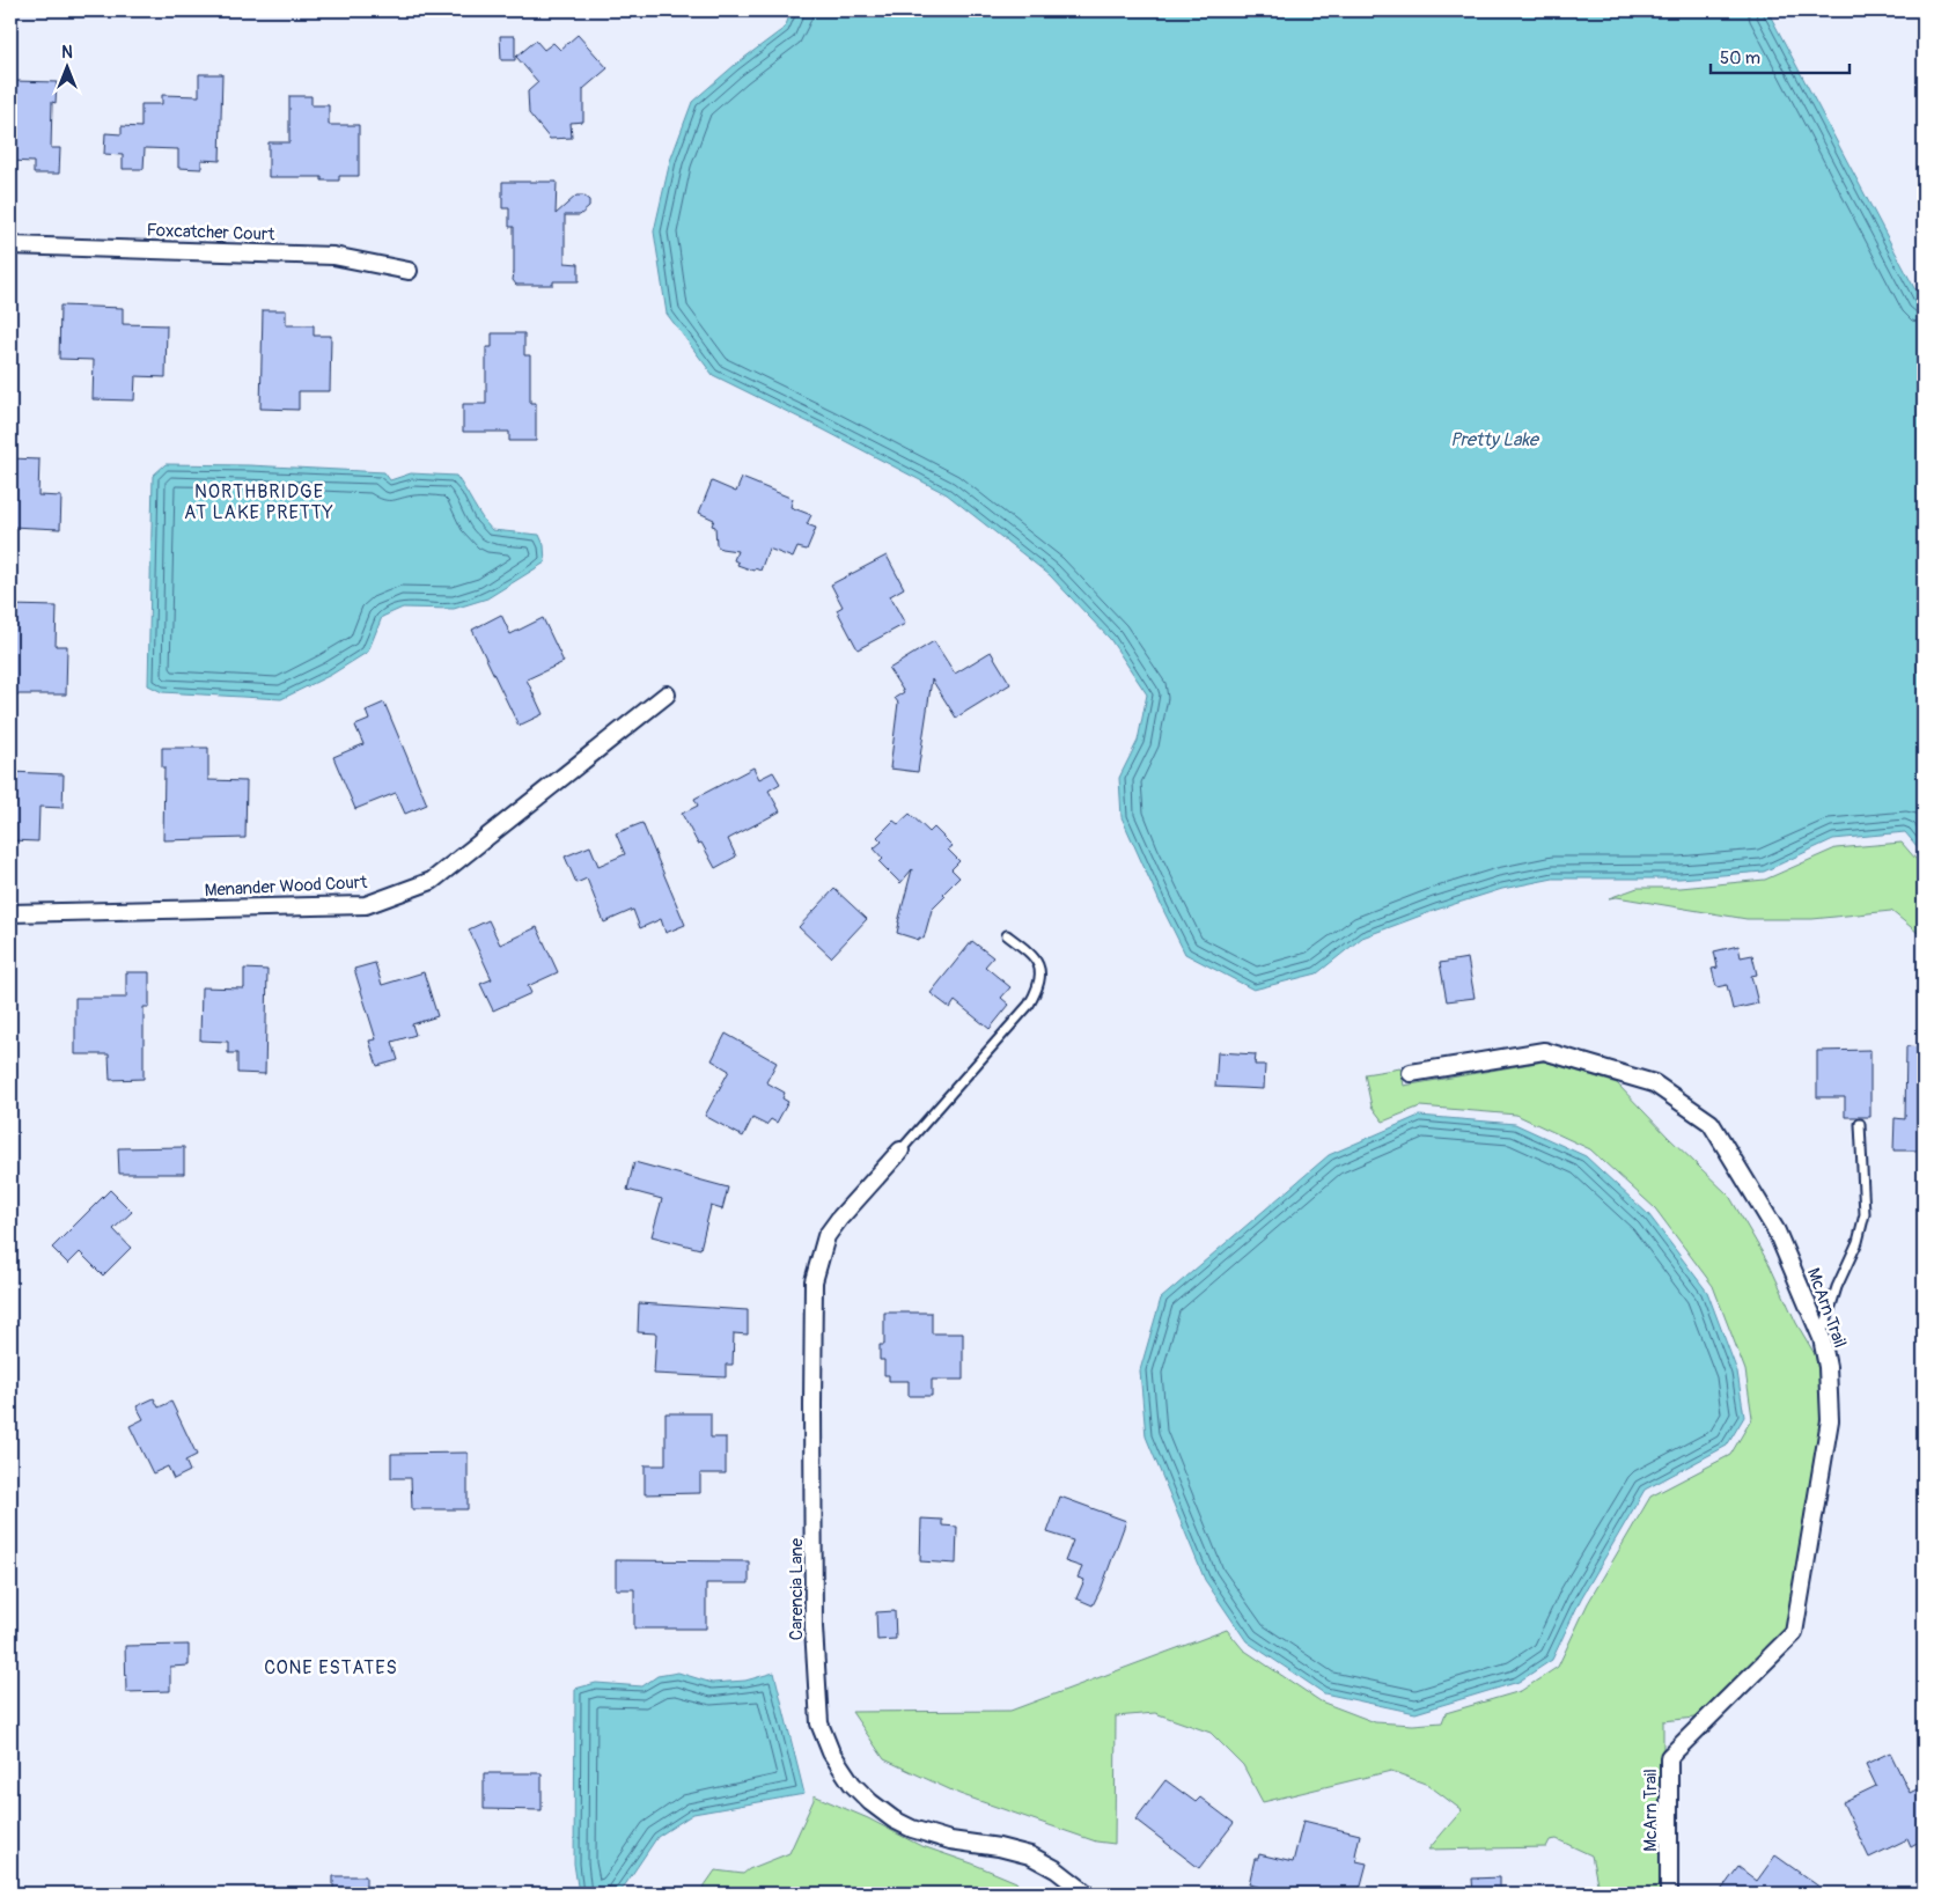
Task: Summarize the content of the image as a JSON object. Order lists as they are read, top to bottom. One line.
{"streets":{"street":["Foxcatcher Court","Menander Wood Court","McArn Trail","Carencia Lane"]},"districts":["NORTHBRIDGE AT LAKE PRETTY","CONE ESTATES"],"water":["Pretty Lake"],"scale_bar":"50 m","north":"top"}
